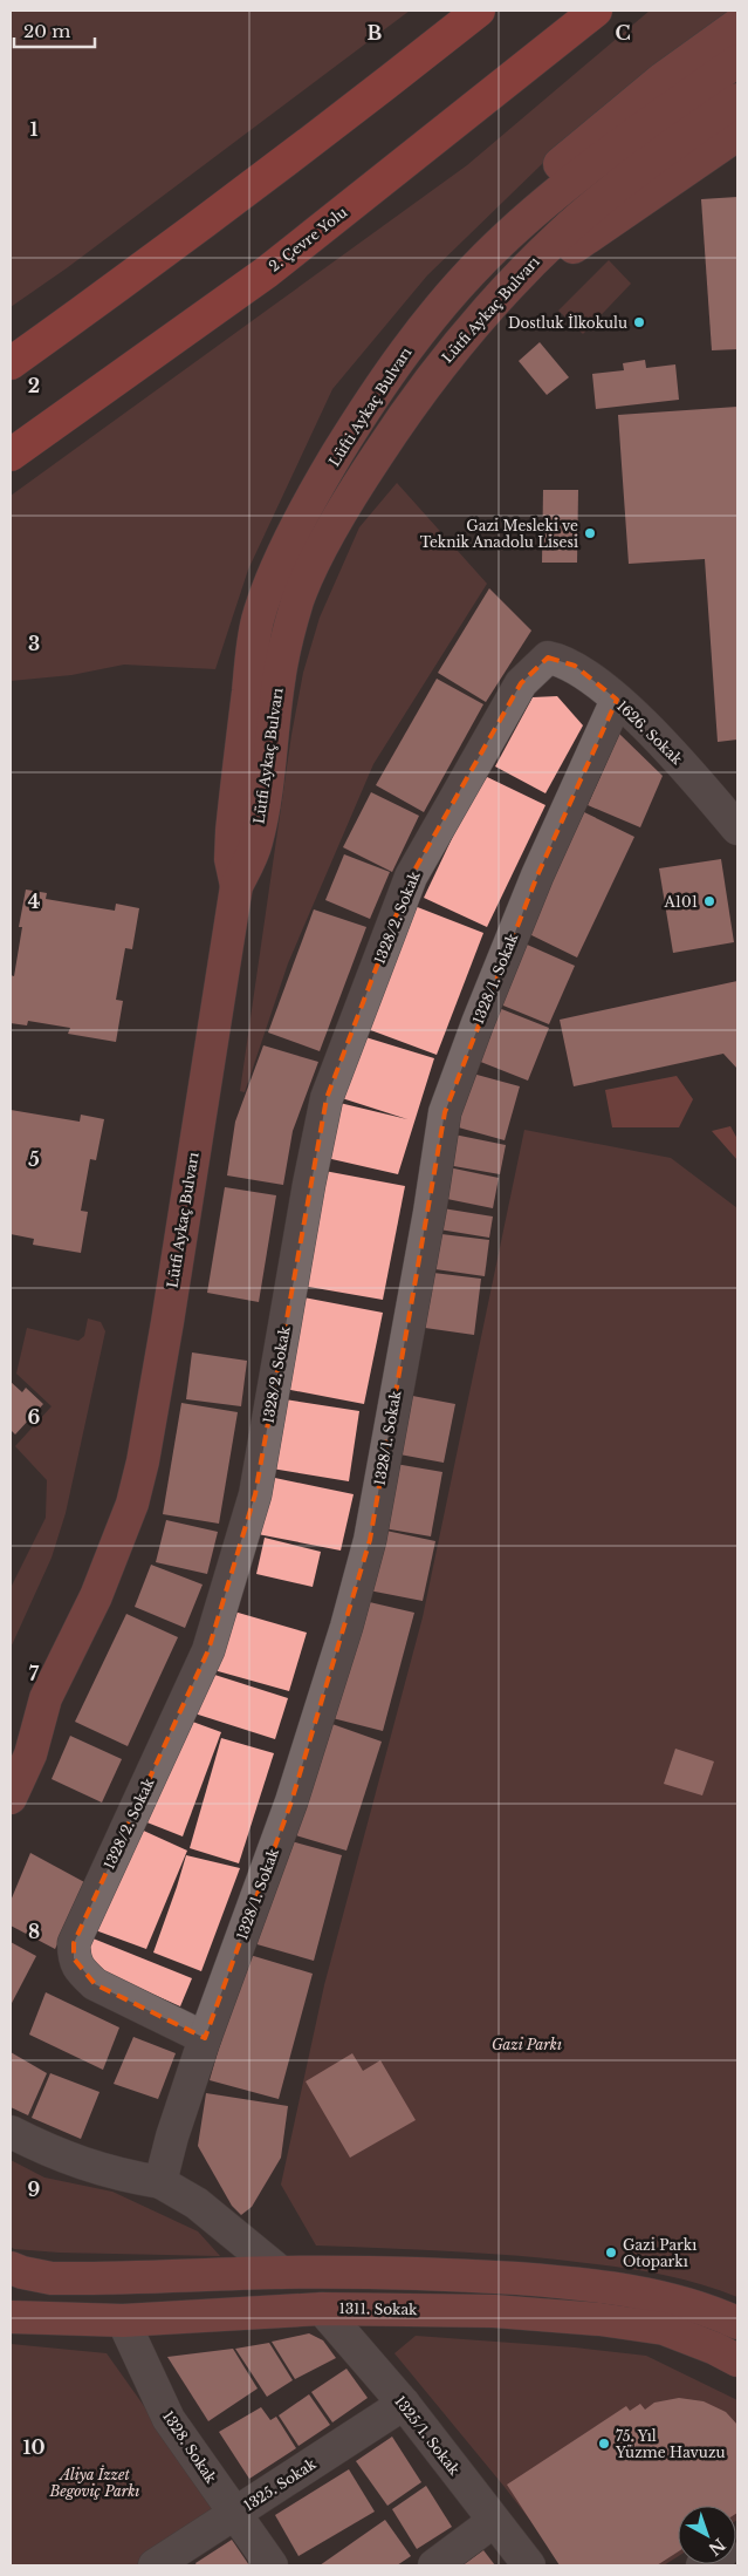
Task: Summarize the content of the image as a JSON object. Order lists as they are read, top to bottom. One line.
{"streets":{"highway":["2. Çevre Yolu"],"main road":["Lütfi Aykaç Bulvarı","Lüfti Aykaç Bulvarı","1311. Sokak"],"street":["1626. Sokak","1328/2. Sokak","1328/1. Sokak","1325/1. Sokak","1328. Sokak","1325. Sokak"]},"crossings":[["Lütfi Aykaç Bulvarı","Lüfti Aykaç Bulvarı"],["1626. Sokak","1328/2. Sokak"],["1626. Sokak","1328/1. Sokak"],["1328/2. Sokak","1328/1. Sokak"],["1311. Sokak","1325/1. Sokak"],["1311. Sokak","1328. Sokak"],["1325/1. Sokak","1325. Sokak"],["1328. Sokak","1325. Sokak"]],"parks":["Gazi Parkı","Aliya İzzet Begoviç Parkı"],"places":["Dostluk İlkokulu","Gazi Mesleki ve Teknik Anadolu Lisesi","A101","Gazi Parkı Otoparkı","75. Yıl Yüzme Havuzu"],"scale_bar":"20 m","north":"bottom right","grid":{"columns":["B","C"],"rows":["1","2","3","4","5","6","7","8","9","10"]}}
